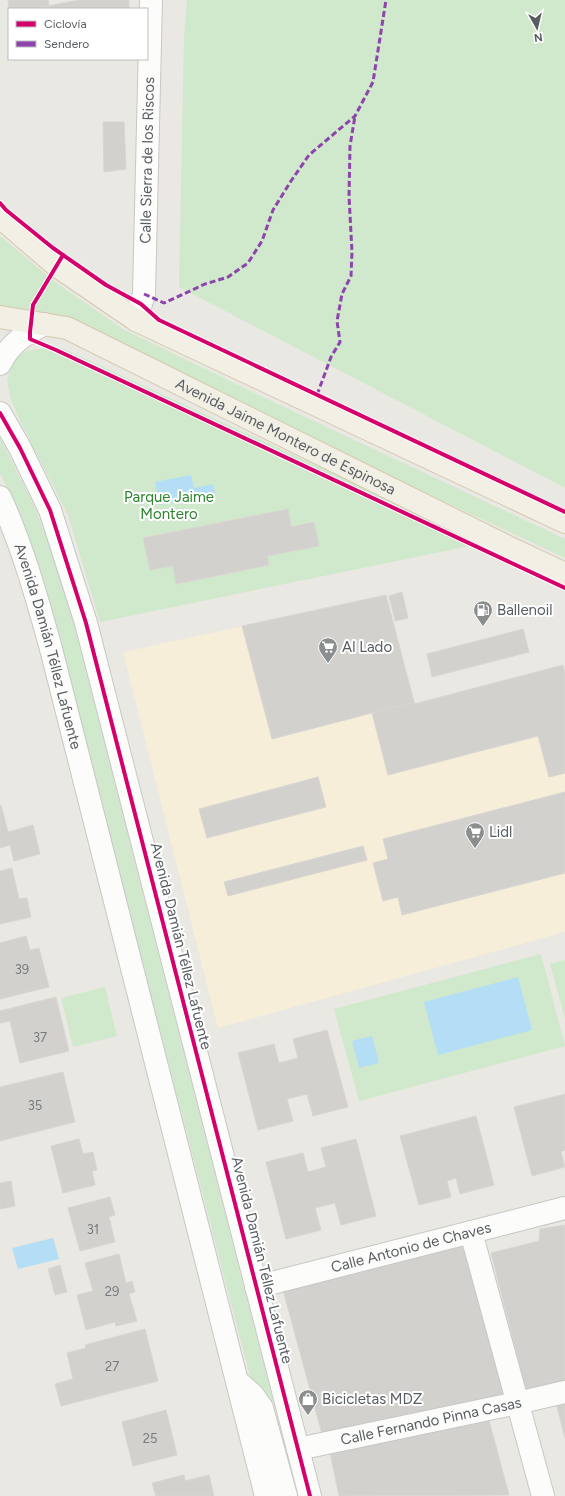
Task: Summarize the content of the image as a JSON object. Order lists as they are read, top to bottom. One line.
{"streets":{"main road":["Avenida Jaime Montero de Espinosa"],"street":["Calle Sierra de los Riscos","Avenida Damián Téllez Lafuente","Calle Antonio de Chaves","Calle Fernando Pinna Casas"]},"crossings":[["Avenida Damián Téllez Lafuente","Calle Antonio de Chaves"],["Avenida Damián Téllez Lafuente","Calle Fernando Pinna Casas"]],"parks":["Parque Jaime Montero"],"places":{"fuel station":["Ballenoil"],"supermarket":["Al Lado","Lidl"],"shop":["Bicicletas MDZ"]},"house_numbers":["39","37","35","31","29","27","25"],"legend":["Ciclovía","Sendero"],"north":"bottom"}
